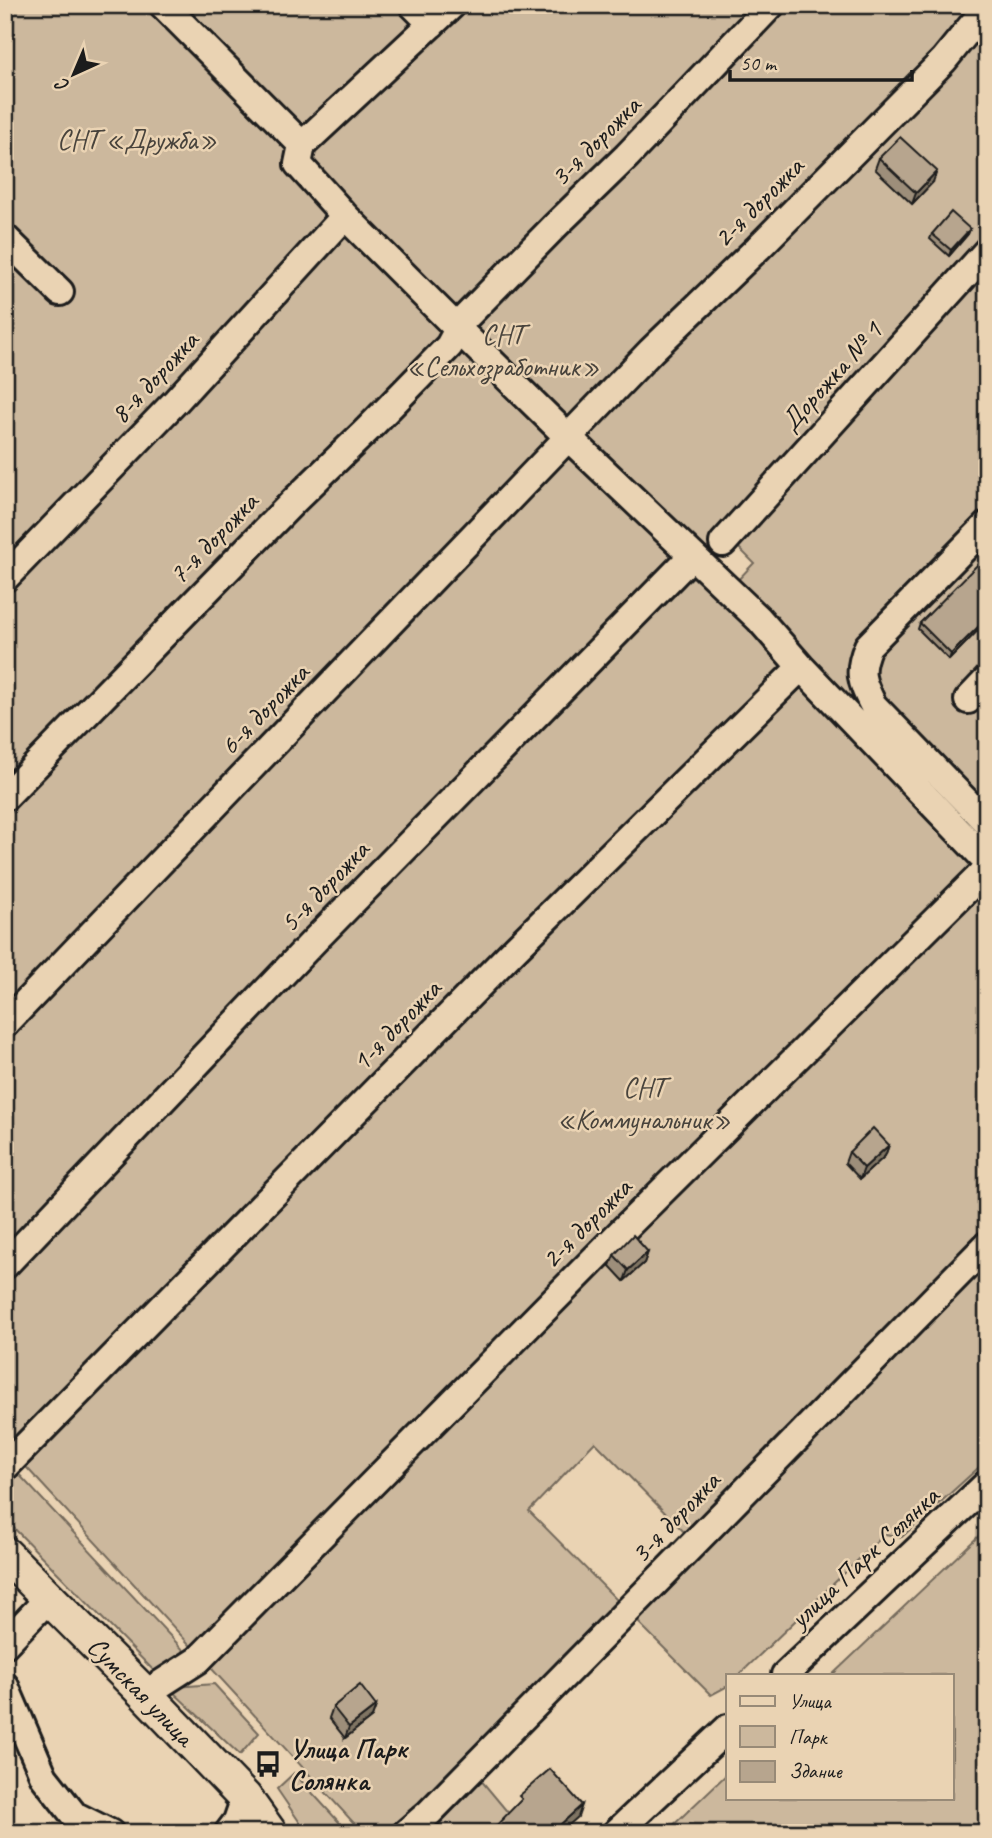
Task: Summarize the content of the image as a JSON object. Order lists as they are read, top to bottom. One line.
{"streets":{"main road":["Сумская улица"],"street":["3-я дорожка","2-я дорожка","Дорожка № 1","8-я дорожка","7-я дорожка","6-я дорожка","5-я дорожка","1-я дорожка","улица Парк Солянка"]},"crossings":[["3-я дорожка","7-я дорожка"],["2-я дорожка","6-я дорожка"],["2-я дорожка","Сумская улица"]],"parks":["СНТ «Дружба»","СНТ «Сельхозработник»","СНТ «Коммунальник»"],"places":{"bus stop":["Улица Парк Солянка"]},"legend":["Улица","Парк","Здание"],"scale_bar":"50 m","north":"bottom left"}
